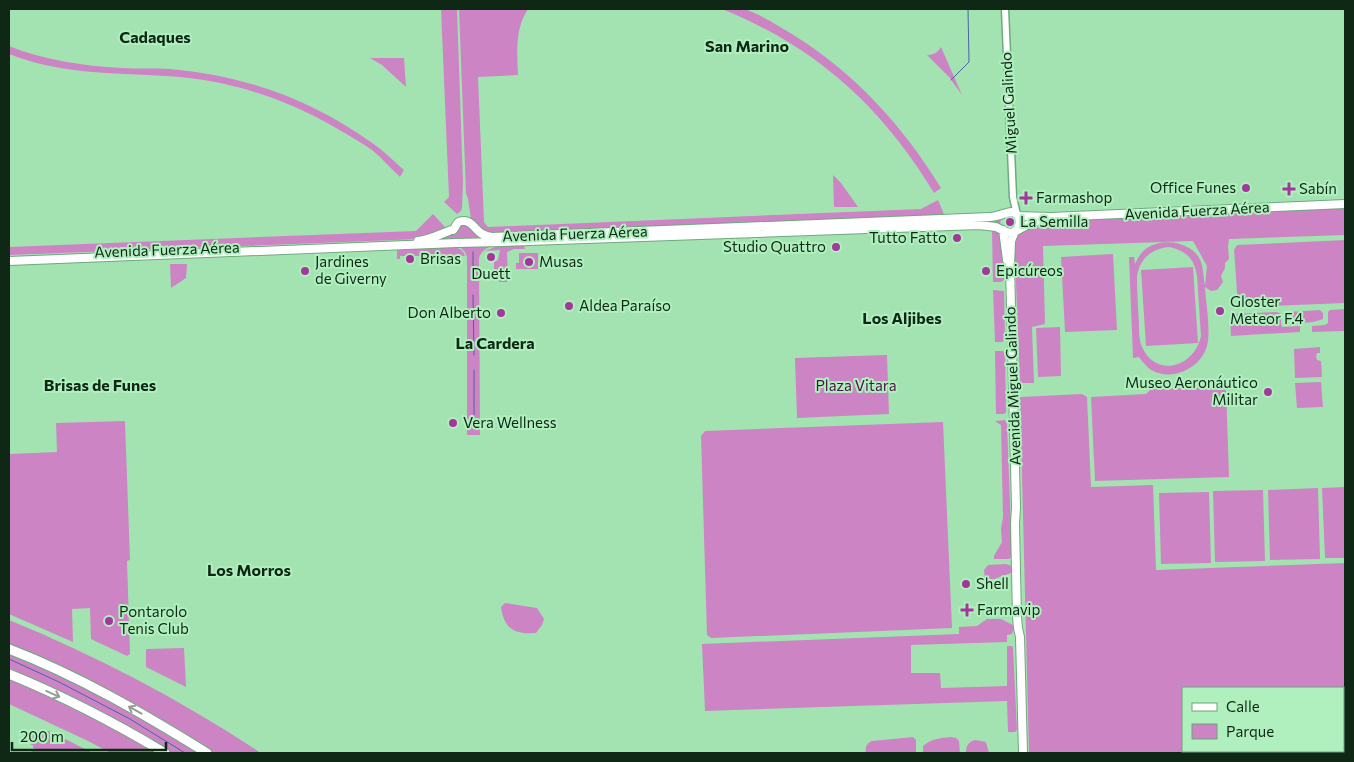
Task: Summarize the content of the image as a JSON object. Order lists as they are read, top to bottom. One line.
{"streets":{"main road":["Miguel Galindo","Avenida Fuerza Aérea","Avenida Miguel Galindo"]},"crossings":[["Miguel Galindo","Avenida Fuerza Aérea"],["Miguel Galindo","Avenida Miguel Galindo"],["Avenida Fuerza Aérea","Avenida Miguel Galindo"]],"districts":["Cadaques","San Marino","Los Aljibes","La Cardera","Brisas de Funes","Los Morros"],"parks":["Plaza Vitara"],"places":{"other":["Office Funes","La Semilla","Tutto Fatto","Studio Quattro","Duett","Brisas","Musas","Jardines de Giverny","Epicúreos","Aldea Paraíso","Gloster Meteor F.4","Don Alberto","Museo Aeronáutico Militar","Vera Wellness","Shell","Pontarolo Tenis Club"],"health":["Sabín","Farmashop","Farmavip"]},"legend":["Calle","Parque"],"scale_bar":"200 m"}
